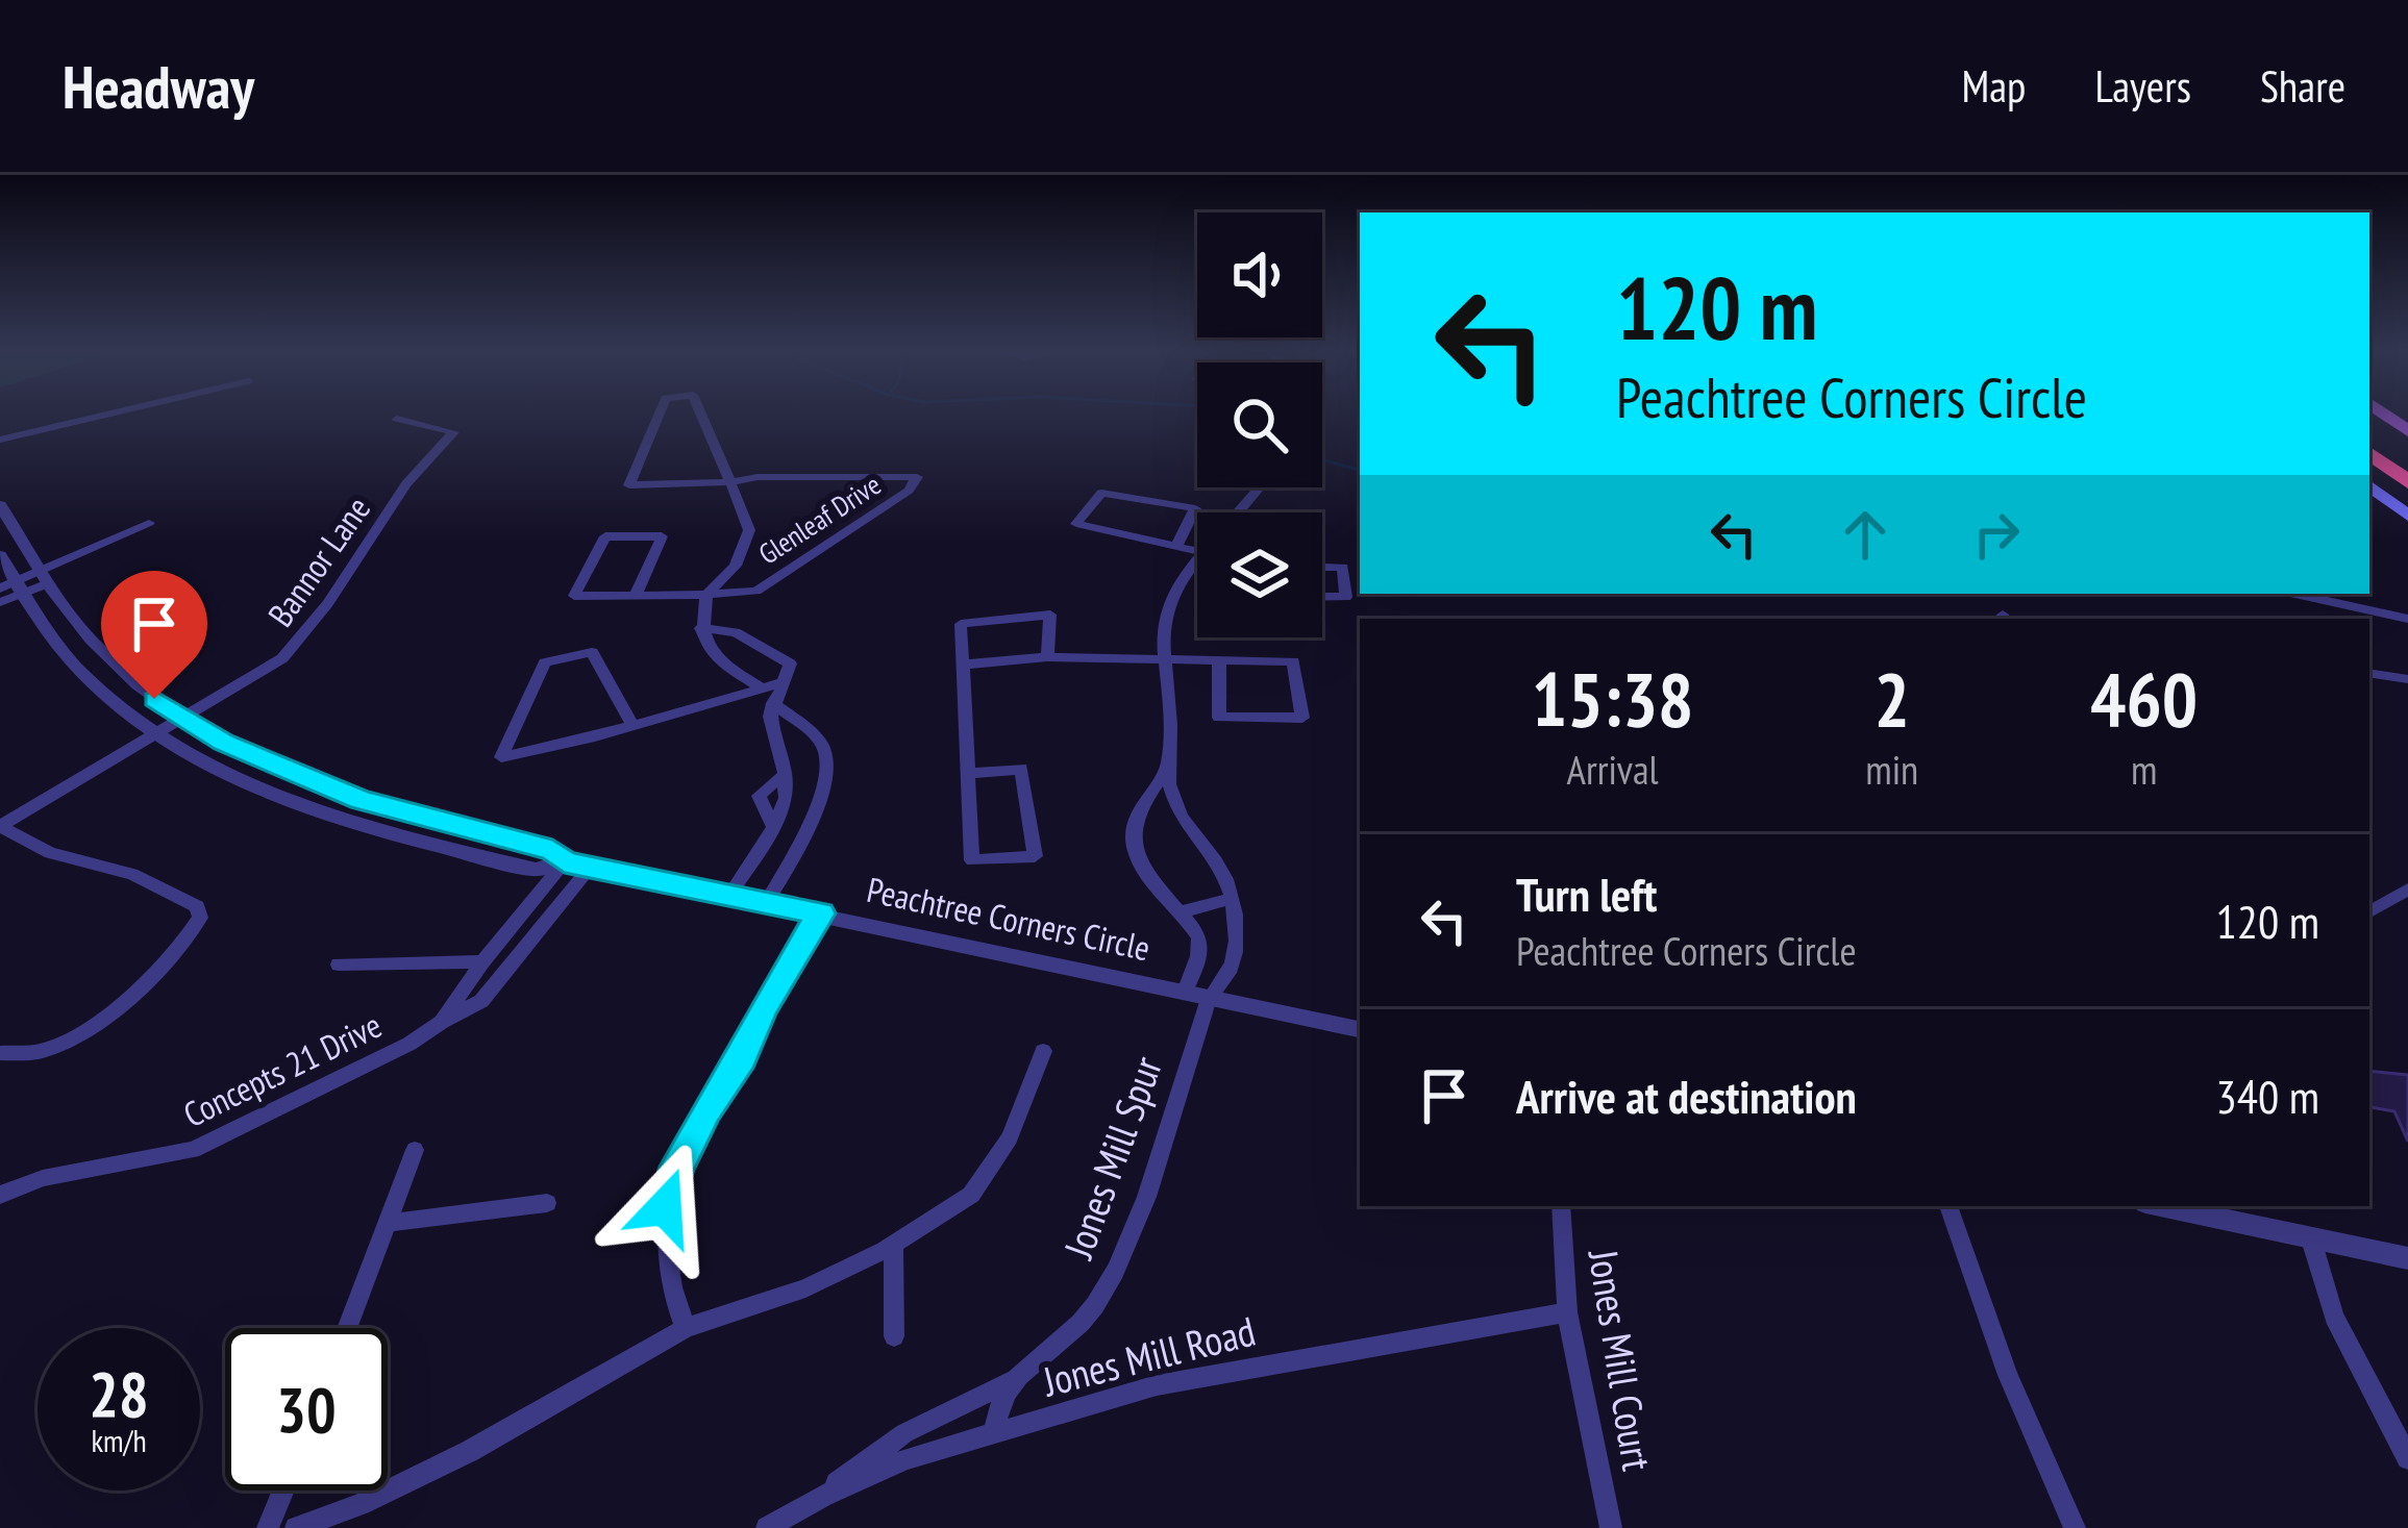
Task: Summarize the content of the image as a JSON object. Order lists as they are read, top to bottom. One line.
{"streets":{"street":["Glenleaf Drive","Bannor Lane","Peachtree Corners Circle","Concepts 21 Drive","Jones Mill Spur","Jones Mill Road","Jones Mill Court"]},"crossings":[["Bannor Lane","Peachtree Corners Circle"],["Peachtree Corners Circle","Concepts 21 Drive"],["Peachtree Corners Circle","Jones Mill Spur"],["Jones Mill Spur","Jones Mill Road"],["Jones Mill Road","Jones Mill Court"]],"page":{"header":"Headway","nav":["Map","Layers","Share"],"turn":["120 m","Peachtree Corners Circle"],"eta":["15:38","Arrival","2","min","460","m"],"list":[{"name":"Turn left","note":"Peachtree Corners Circle","value":"120 m"},{"name":"Arrive at destination","value":"340 m"}],"speed":"28 km/h","limit":"30"}}
